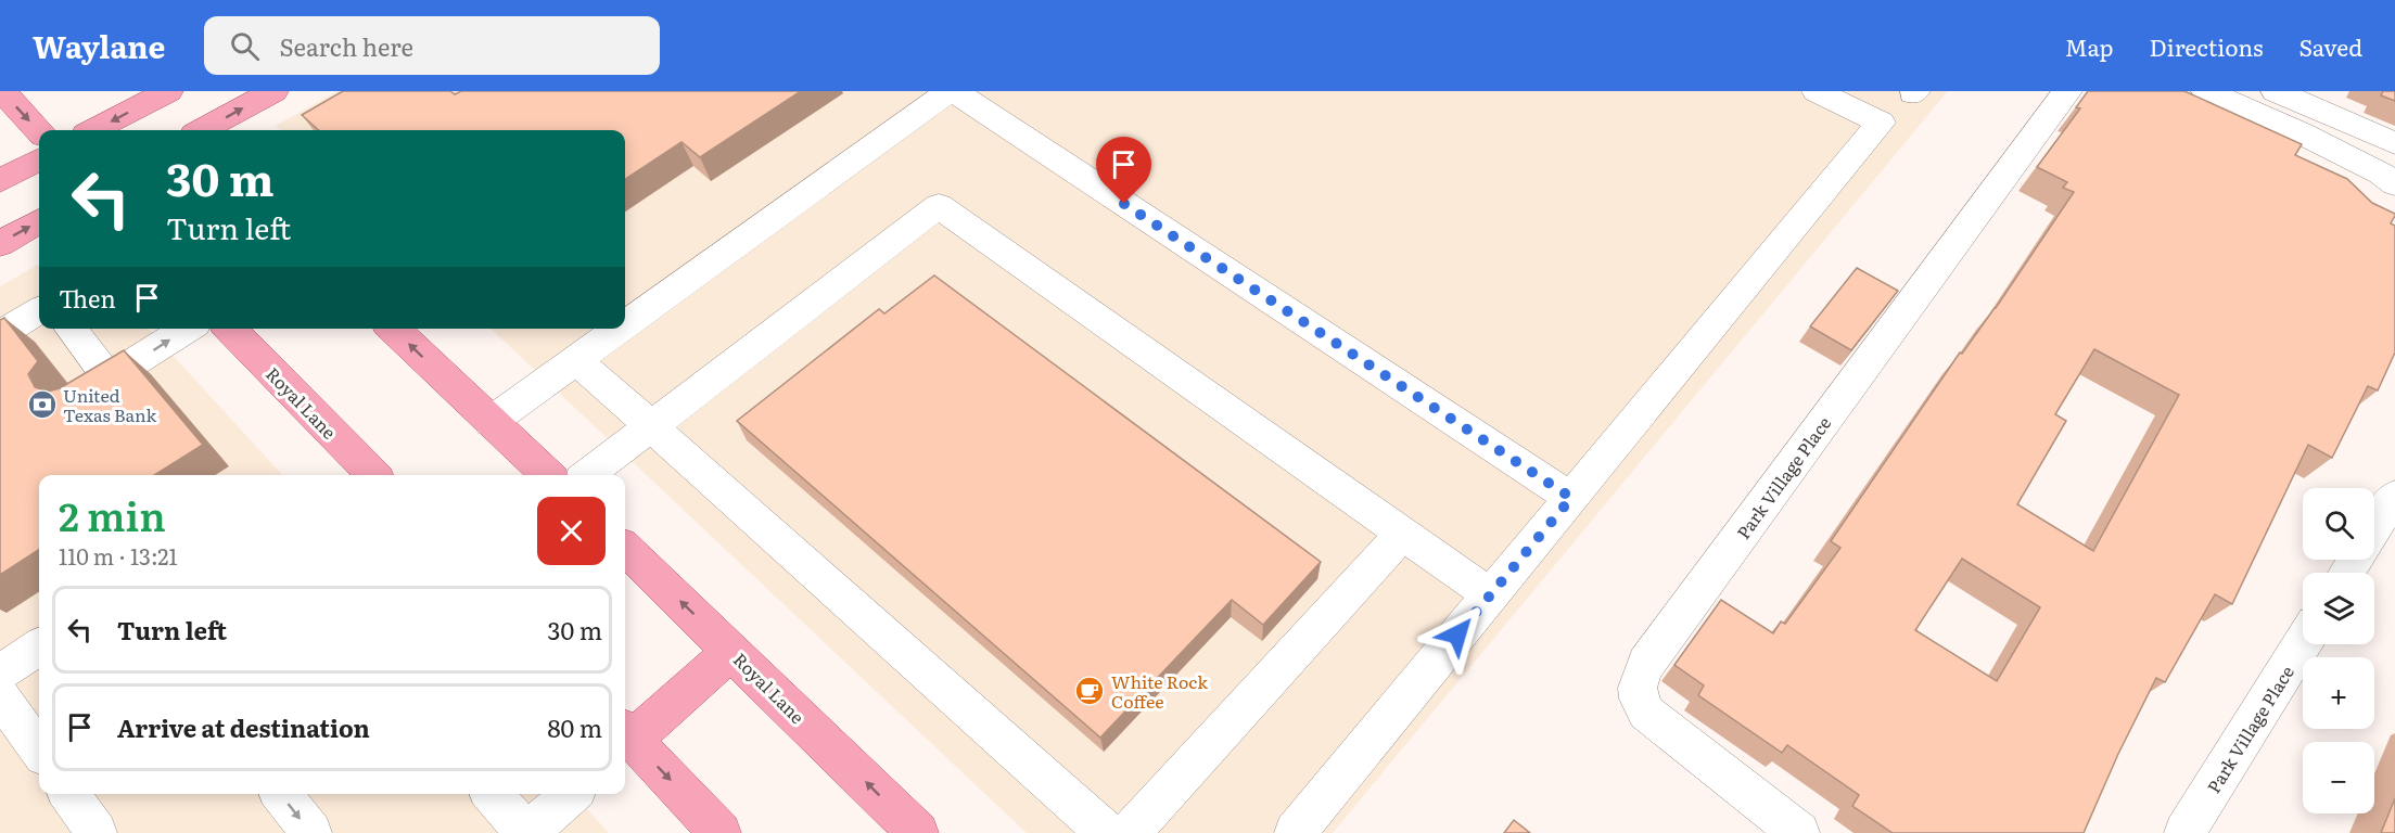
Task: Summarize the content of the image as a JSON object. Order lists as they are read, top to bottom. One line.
{"streets":{"main road":["Royal Lane"],"street":["Park Village Place"]},"places":{"bank":["United Texas Bank"],"cafe":["White Rock Coffee"]},"page":{"header":"Waylane","search":"Search here","nav":["Map","Directions","Saved"],"turn":["30 m","Turn left"],"then":"Then","heading":["2 min","110 m · 13:21"],"map_buttons":["+","−"],"list":[{"name":"Turn left","value":"30 m"},{"name":"Arrive at destination","value":"80 m"}]}}
